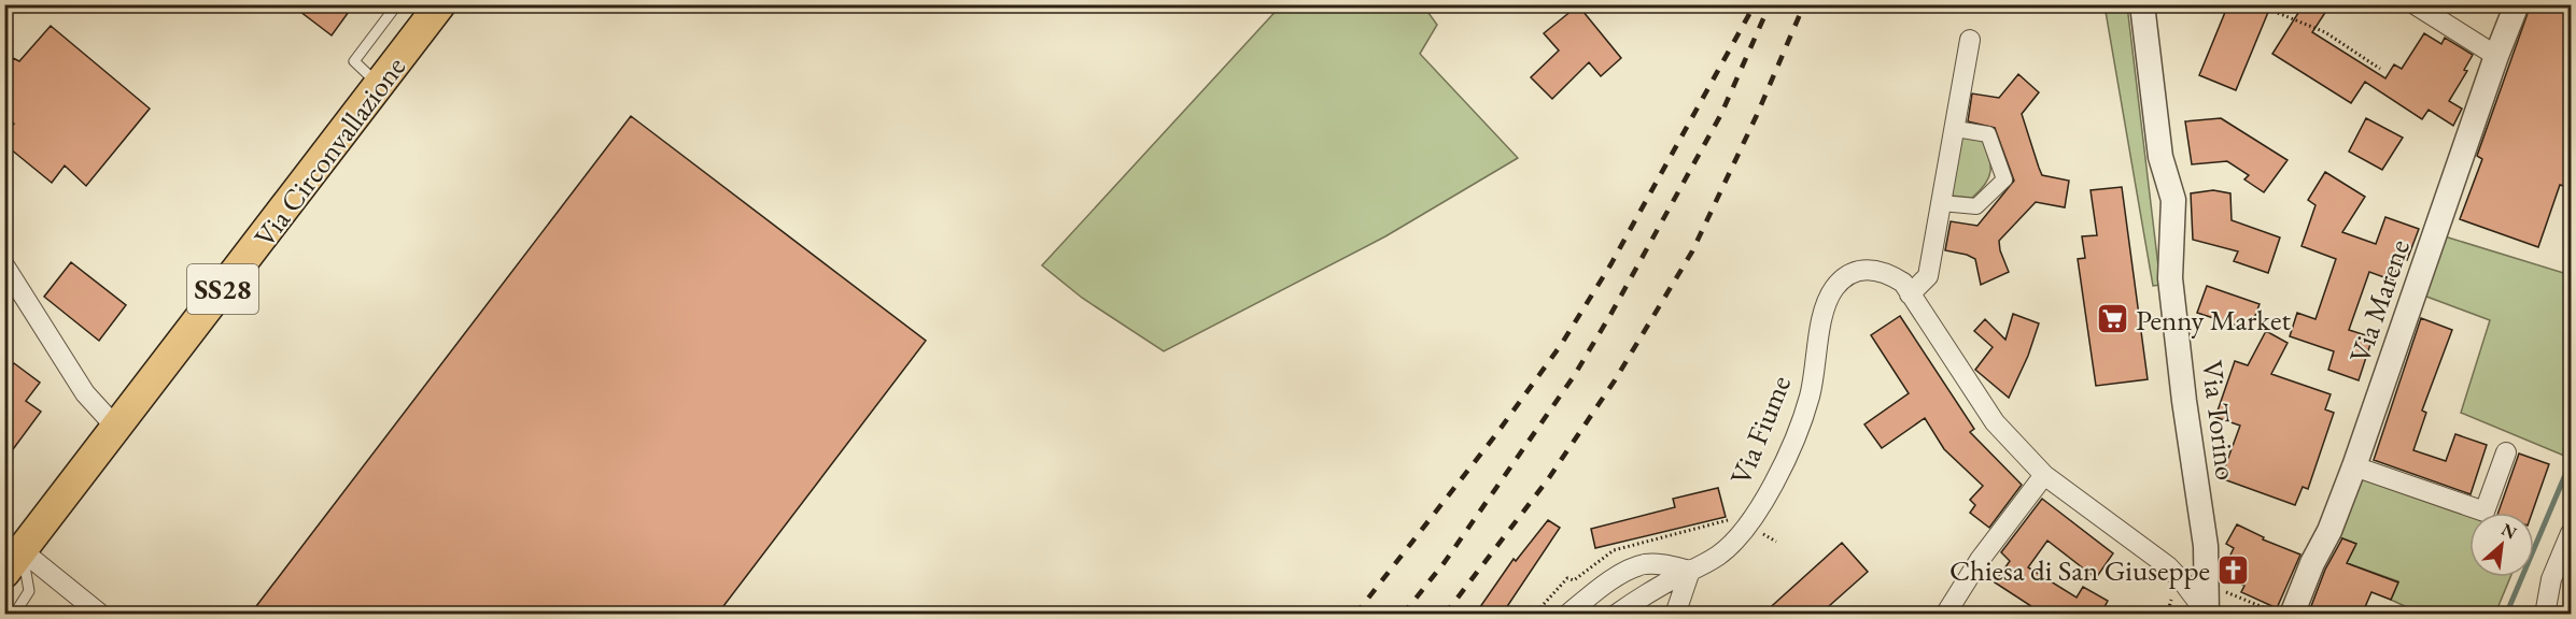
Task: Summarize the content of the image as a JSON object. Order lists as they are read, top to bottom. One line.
{"streets":{"main road":["Via Circonvallazione","SS28"],"street":["Via Marene","Via Torino","Via Fiume"]},"crossings":[["Via Torino","Via Fiume"]],"places":{"supermarket":["Penny Market"],"church":["Chiesa di San Giuseppe"]},"north":"top right"}
